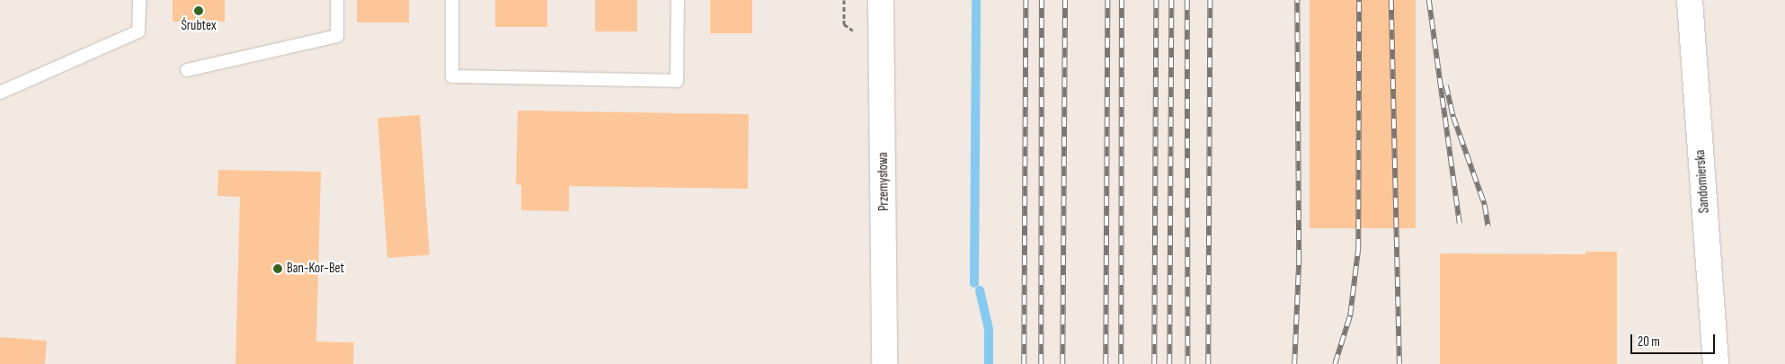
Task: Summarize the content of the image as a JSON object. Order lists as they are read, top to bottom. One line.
{"streets":{"street":["Przemysłowa","Sandomierska"]},"places":["Śrubtex","Ban-Kor-Bet"],"scale_bar":"20 m"}
